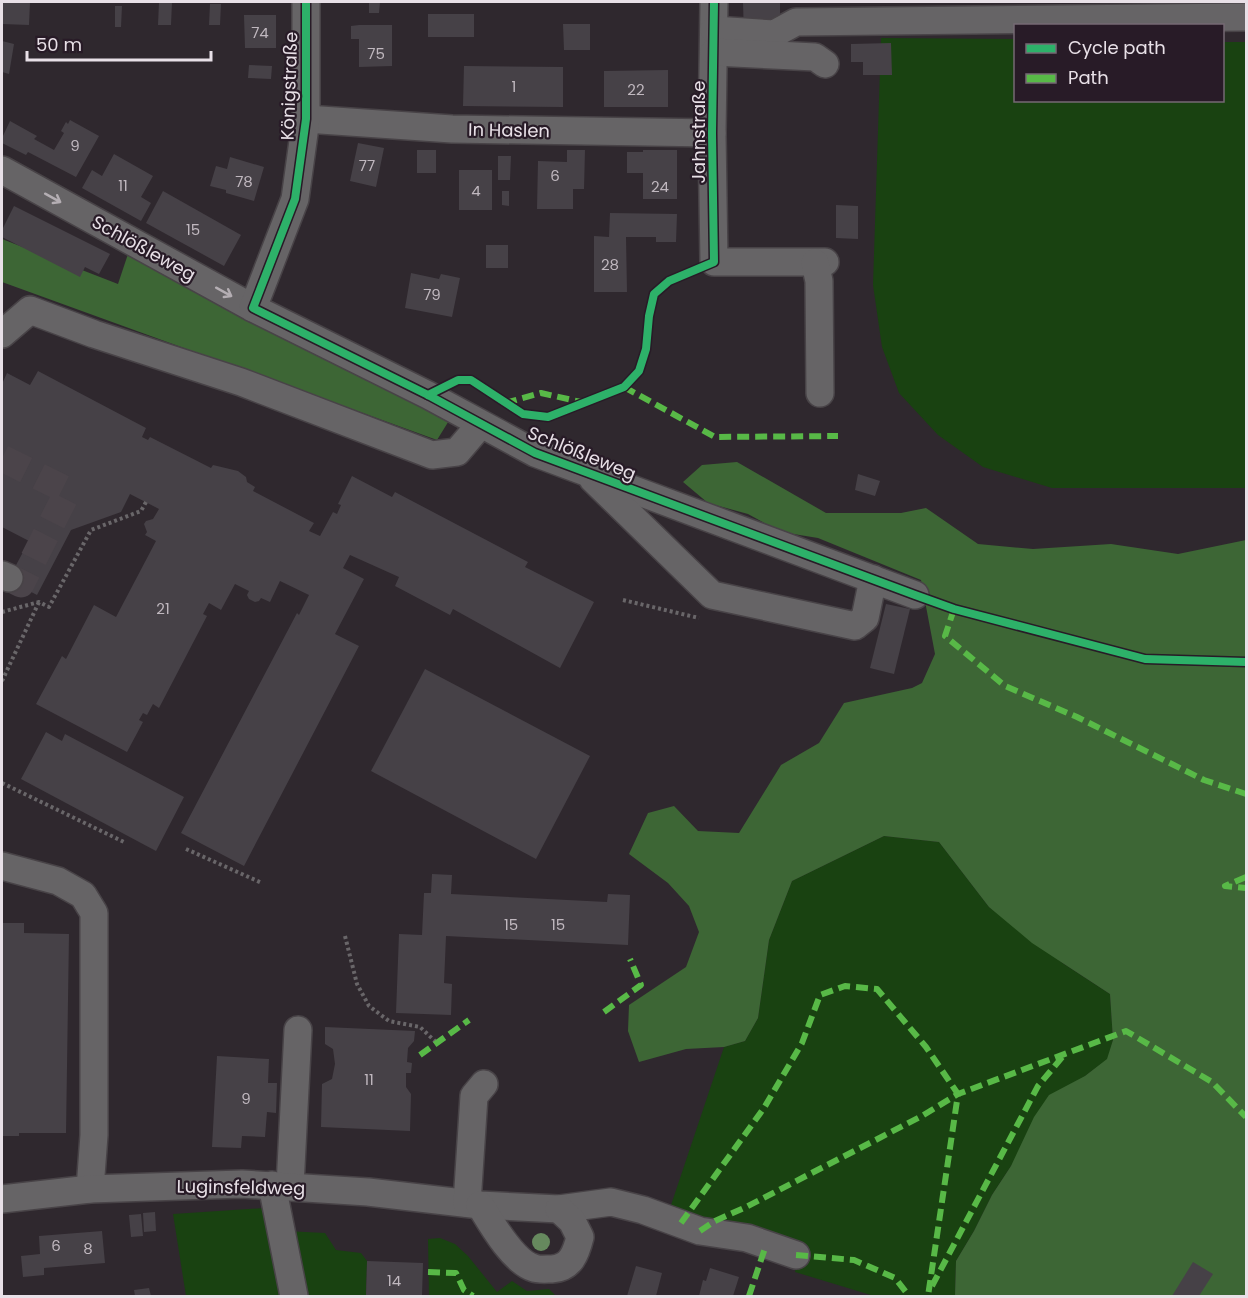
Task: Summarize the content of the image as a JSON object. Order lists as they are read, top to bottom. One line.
{"streets":{"street":["Königstraße","In Haslen","Jahnstraße","Schlößleweg","Luginsfeldweg"]},"crossings":[["Königstraße","In Haslen"],["Königstraße","Schlößleweg"],["In Haslen","Jahnstraße"]],"house_numbers":["74","75","1","22","9","77","6","78","11","24","4","15","28","79","21","15","15","11","9","6","8","14"],"legend":["Cycle path","Path"],"scale_bar":"50 m"}
